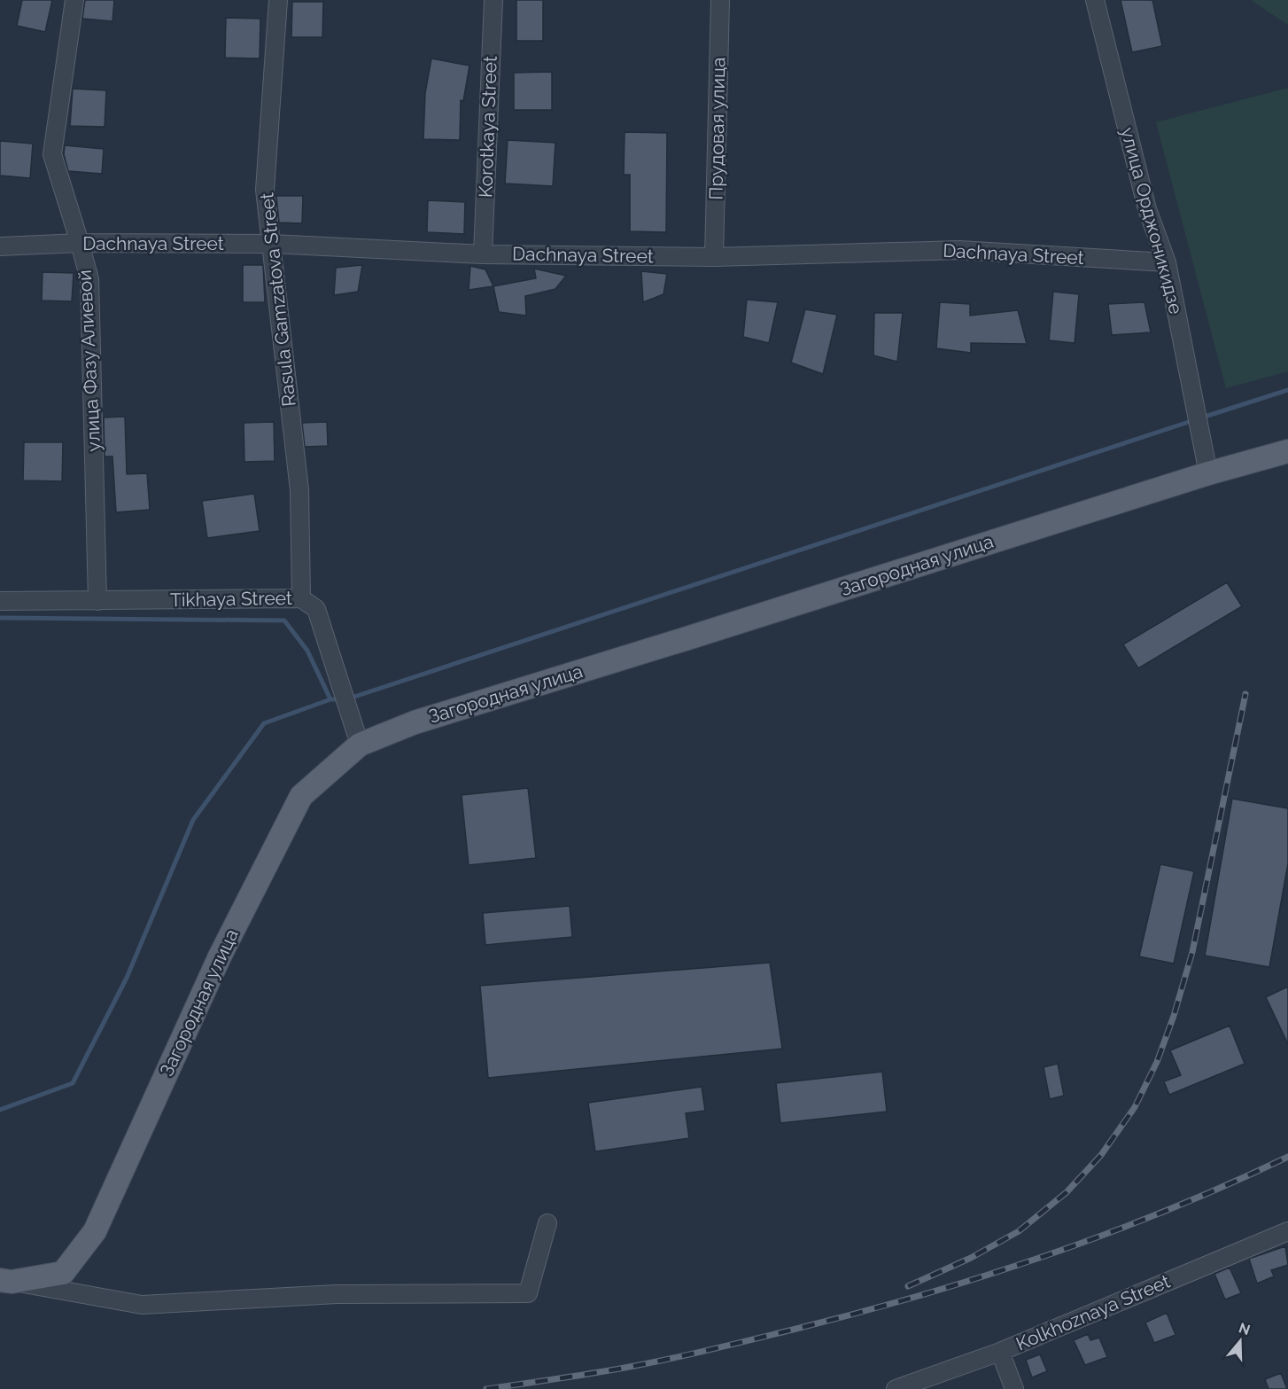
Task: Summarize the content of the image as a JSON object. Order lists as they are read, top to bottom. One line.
{"streets":{"main road":["Загородная улица"],"street":["Korotkaya Street","Прудовая улица","улица Орджоникидзе","Dachnaya Street","Rasula Gamzatova Street","улица Фазу Алиевой","Tikhaya Street","Kolkhoznaya Street"]},"crossings":[["Korotkaya Street","Dachnaya Street"],["Прудовая улица","Dachnaya Street"],["улица Орджоникидзе","Dachnaya Street"],["улица Орджоникидзе","Загородная улица"],["Dachnaya Street","Rasula Gamzatova Street"],["Dachnaya Street","улица Фазу Алиевой"],["Rasula Gamzatova Street","Tikhaya Street"],["улица Фазу Алиевой","Tikhaya Street"],["Загородная улица","Tikhaya Street"]],"north":"top"}
